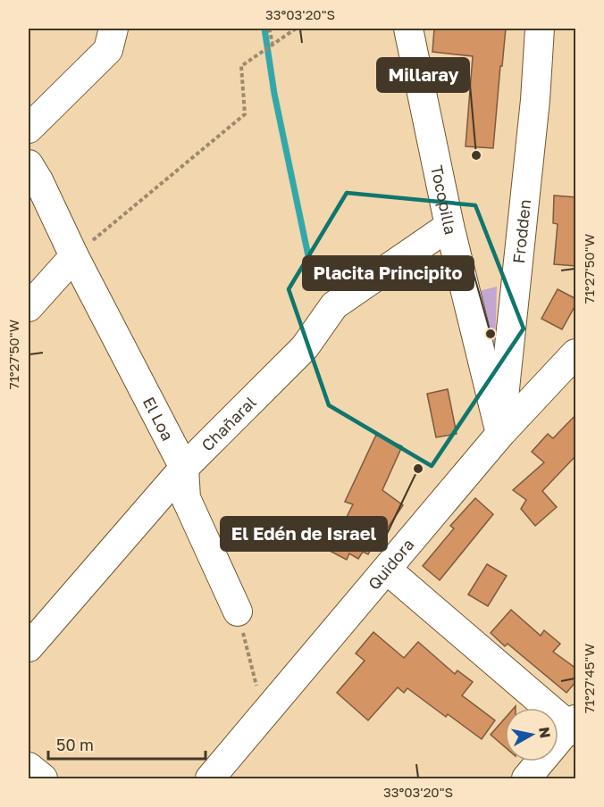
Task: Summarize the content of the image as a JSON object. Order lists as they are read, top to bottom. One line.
{"streets":{"street":["Tocopilla","Frodden","El Loa","Chañaral","Quidora"]},"crossings":[["Tocopilla","Frodden"],["Tocopilla","Chañaral"],["Tocopilla","Quidora"],["Frodden","Quidora"],["El Loa","Chañaral"]],"places":["Millaray","Placita Principito","El Edén de Israel"],"scale_bar":"50 m","north":"right","coordinates":["33°03'20\"S","71°27'50\"W","71°27'45\"W"]}
